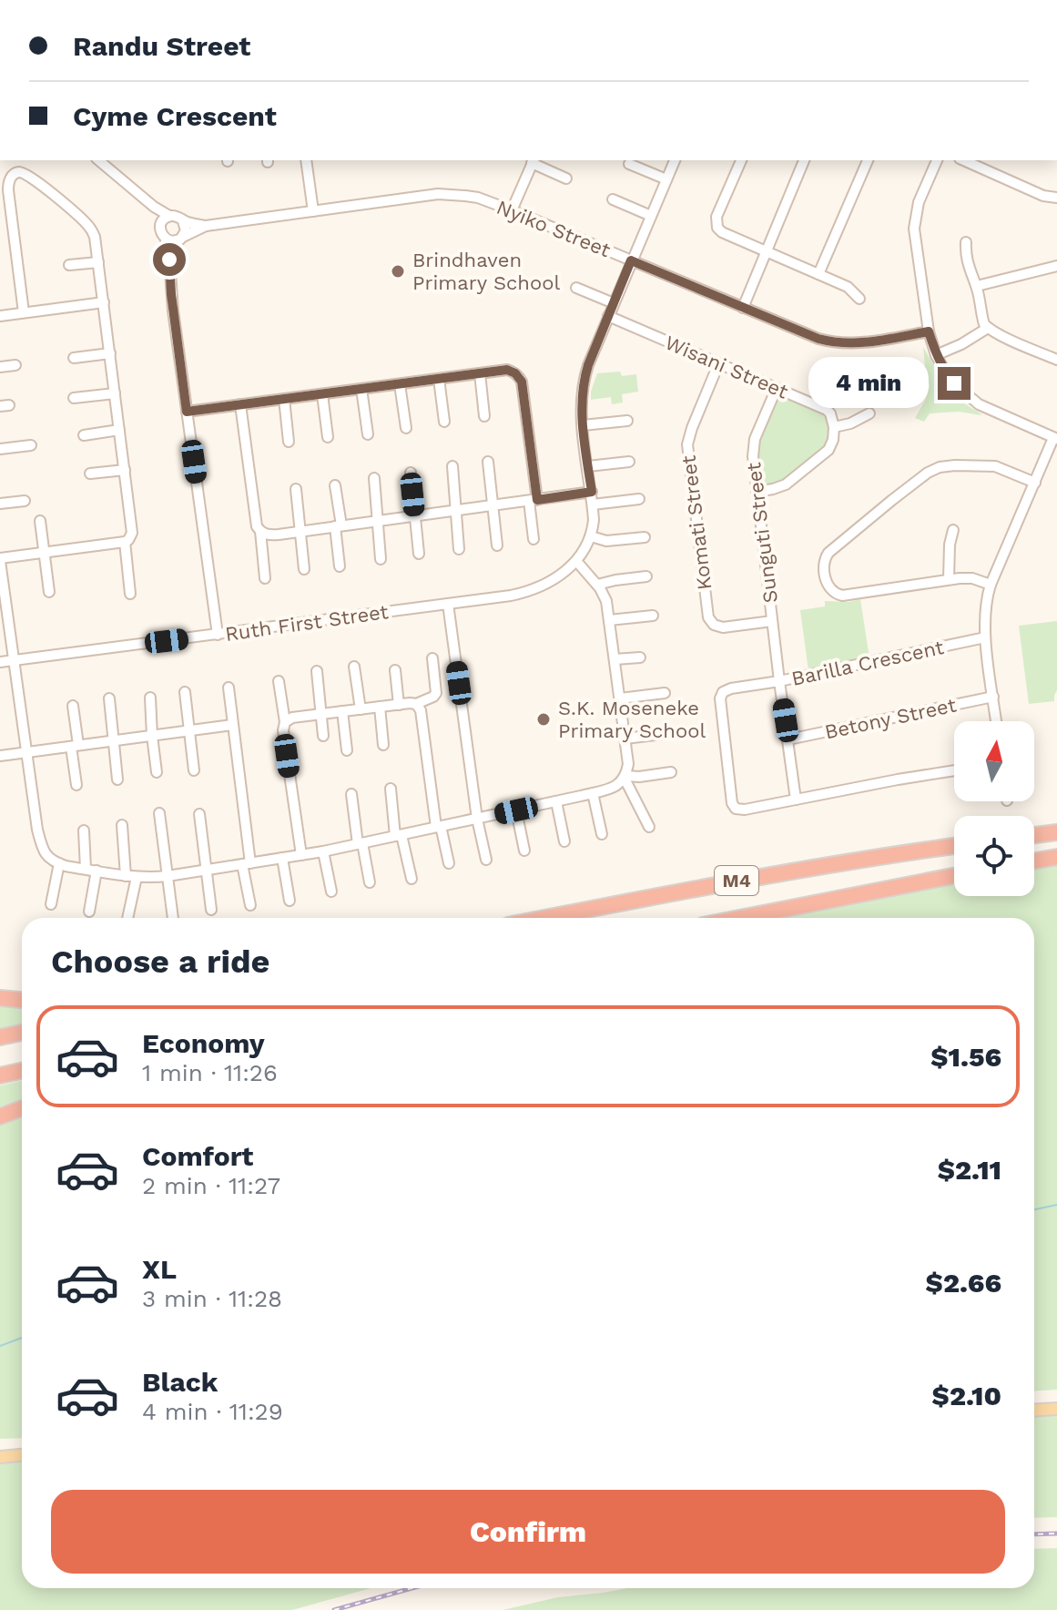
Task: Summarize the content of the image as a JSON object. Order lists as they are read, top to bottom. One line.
{"streets":{"highway":["M4"],"street":["Nyiko Street","Wisani Street","Komati Street","Sunguti Street","Ruth First Street","Barilla Crescent","Betony Street"]},"crossings":[["Nyiko Street","Ruth First Street"],["Wisani Street","Komati Street"],["Wisani Street","Sunguti Street"],["Wisani Street","Ruth First Street"],["Komati Street","Sunguti Street"],["Sunguti Street","Barilla Crescent"],["Barilla Crescent","Betony Street"]],"places":["Brindhaven Primary School","S.K. Moseneke Primary School"],"north":"top","page":{"banner":["Randu Street","Cyme Crescent"],"bubble":"4 min","heading":"Choose a ride","list":[{"name":"Economy","note":"1 min · 11:26","value":"$1.56"},{"name":"Comfort","note":"2 min · 11:27","value":"$2.11"},{"name":"XL","note":"3 min · 11:28","value":"$2.66"},{"name":"Black","note":"4 min · 11:29","value":"$2.10"}],"buttons":"Confirm"}}
